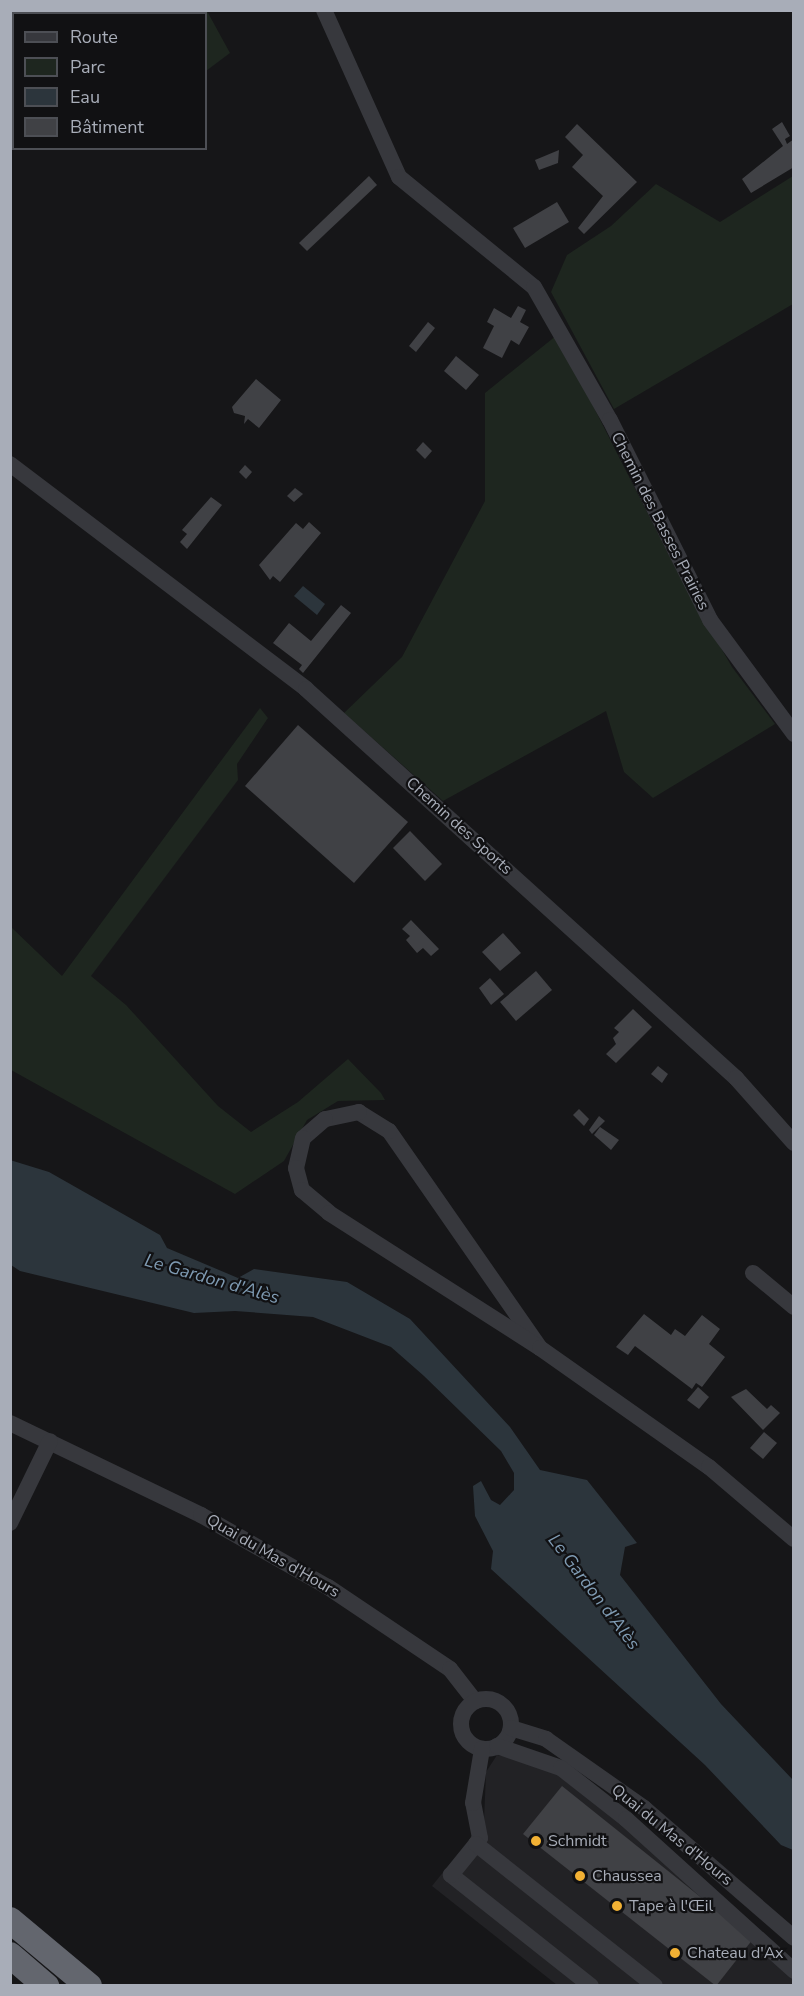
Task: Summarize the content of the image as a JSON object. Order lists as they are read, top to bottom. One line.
{"streets":{"street":["Chemin des Basses Prairies","Chemin des Sports","Quai du Mas d'Hours"]},"water":["Le Gardon d'Alès"],"places":["Schmidt","Chaussea","Tape à l'Œil","Chateau d'Ax"],"legend":["Route","Parc","Eau","Bâtiment"]}
